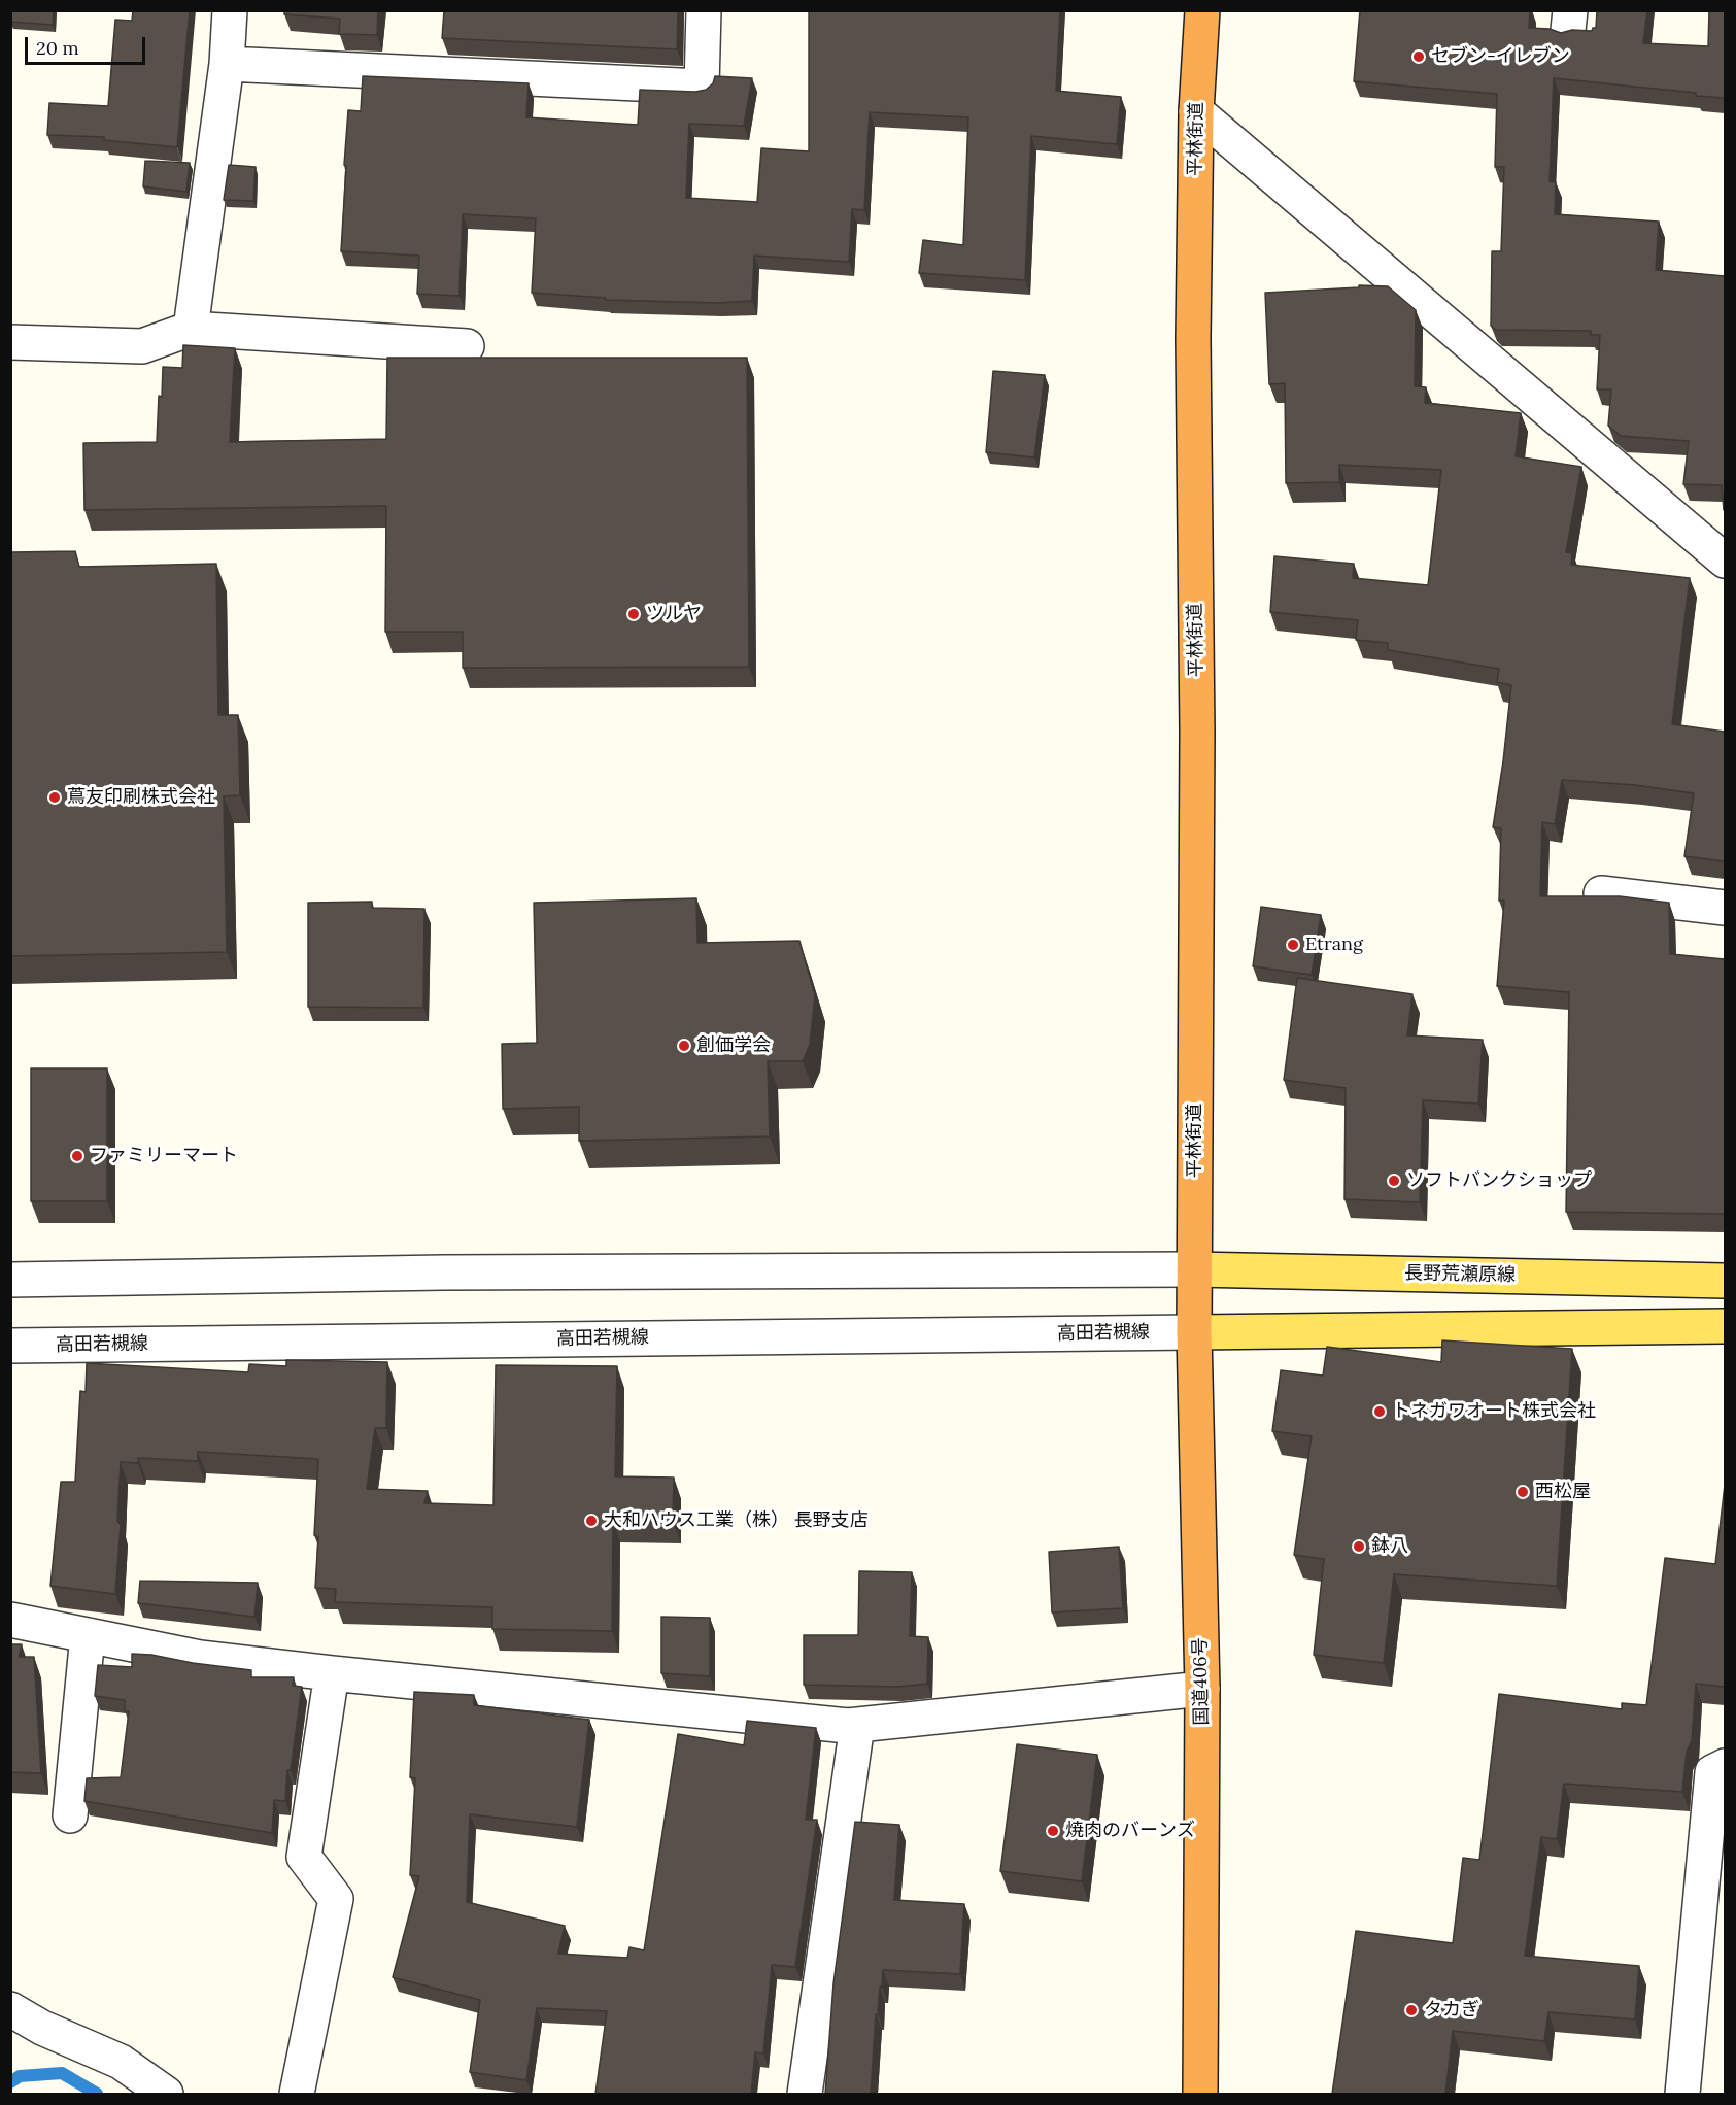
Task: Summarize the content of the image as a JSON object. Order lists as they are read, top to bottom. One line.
{"streets":{"highway":["平林街道","国道406号"],"main road":["長野荒瀬原線"],"street":["高田若槻線"]},"crossings":[["平林街道","長野荒瀬原線"],["平林街道","国道406号"],["長野荒瀬原線","国道406号"],["高田若槻線","国道406号"]],"places":["セブン-イレブン","ツルヤ","蔦友印刷株式会社","Etrang","創価学会","ファミリーマート","ソフトバンクショップ","トネガワオート株式会社","西松屋","大和ハウス工業（株） 長野支店","鉢八","焼肉のバーンズ","タカぎ"],"scale_bar":"20 m"}
